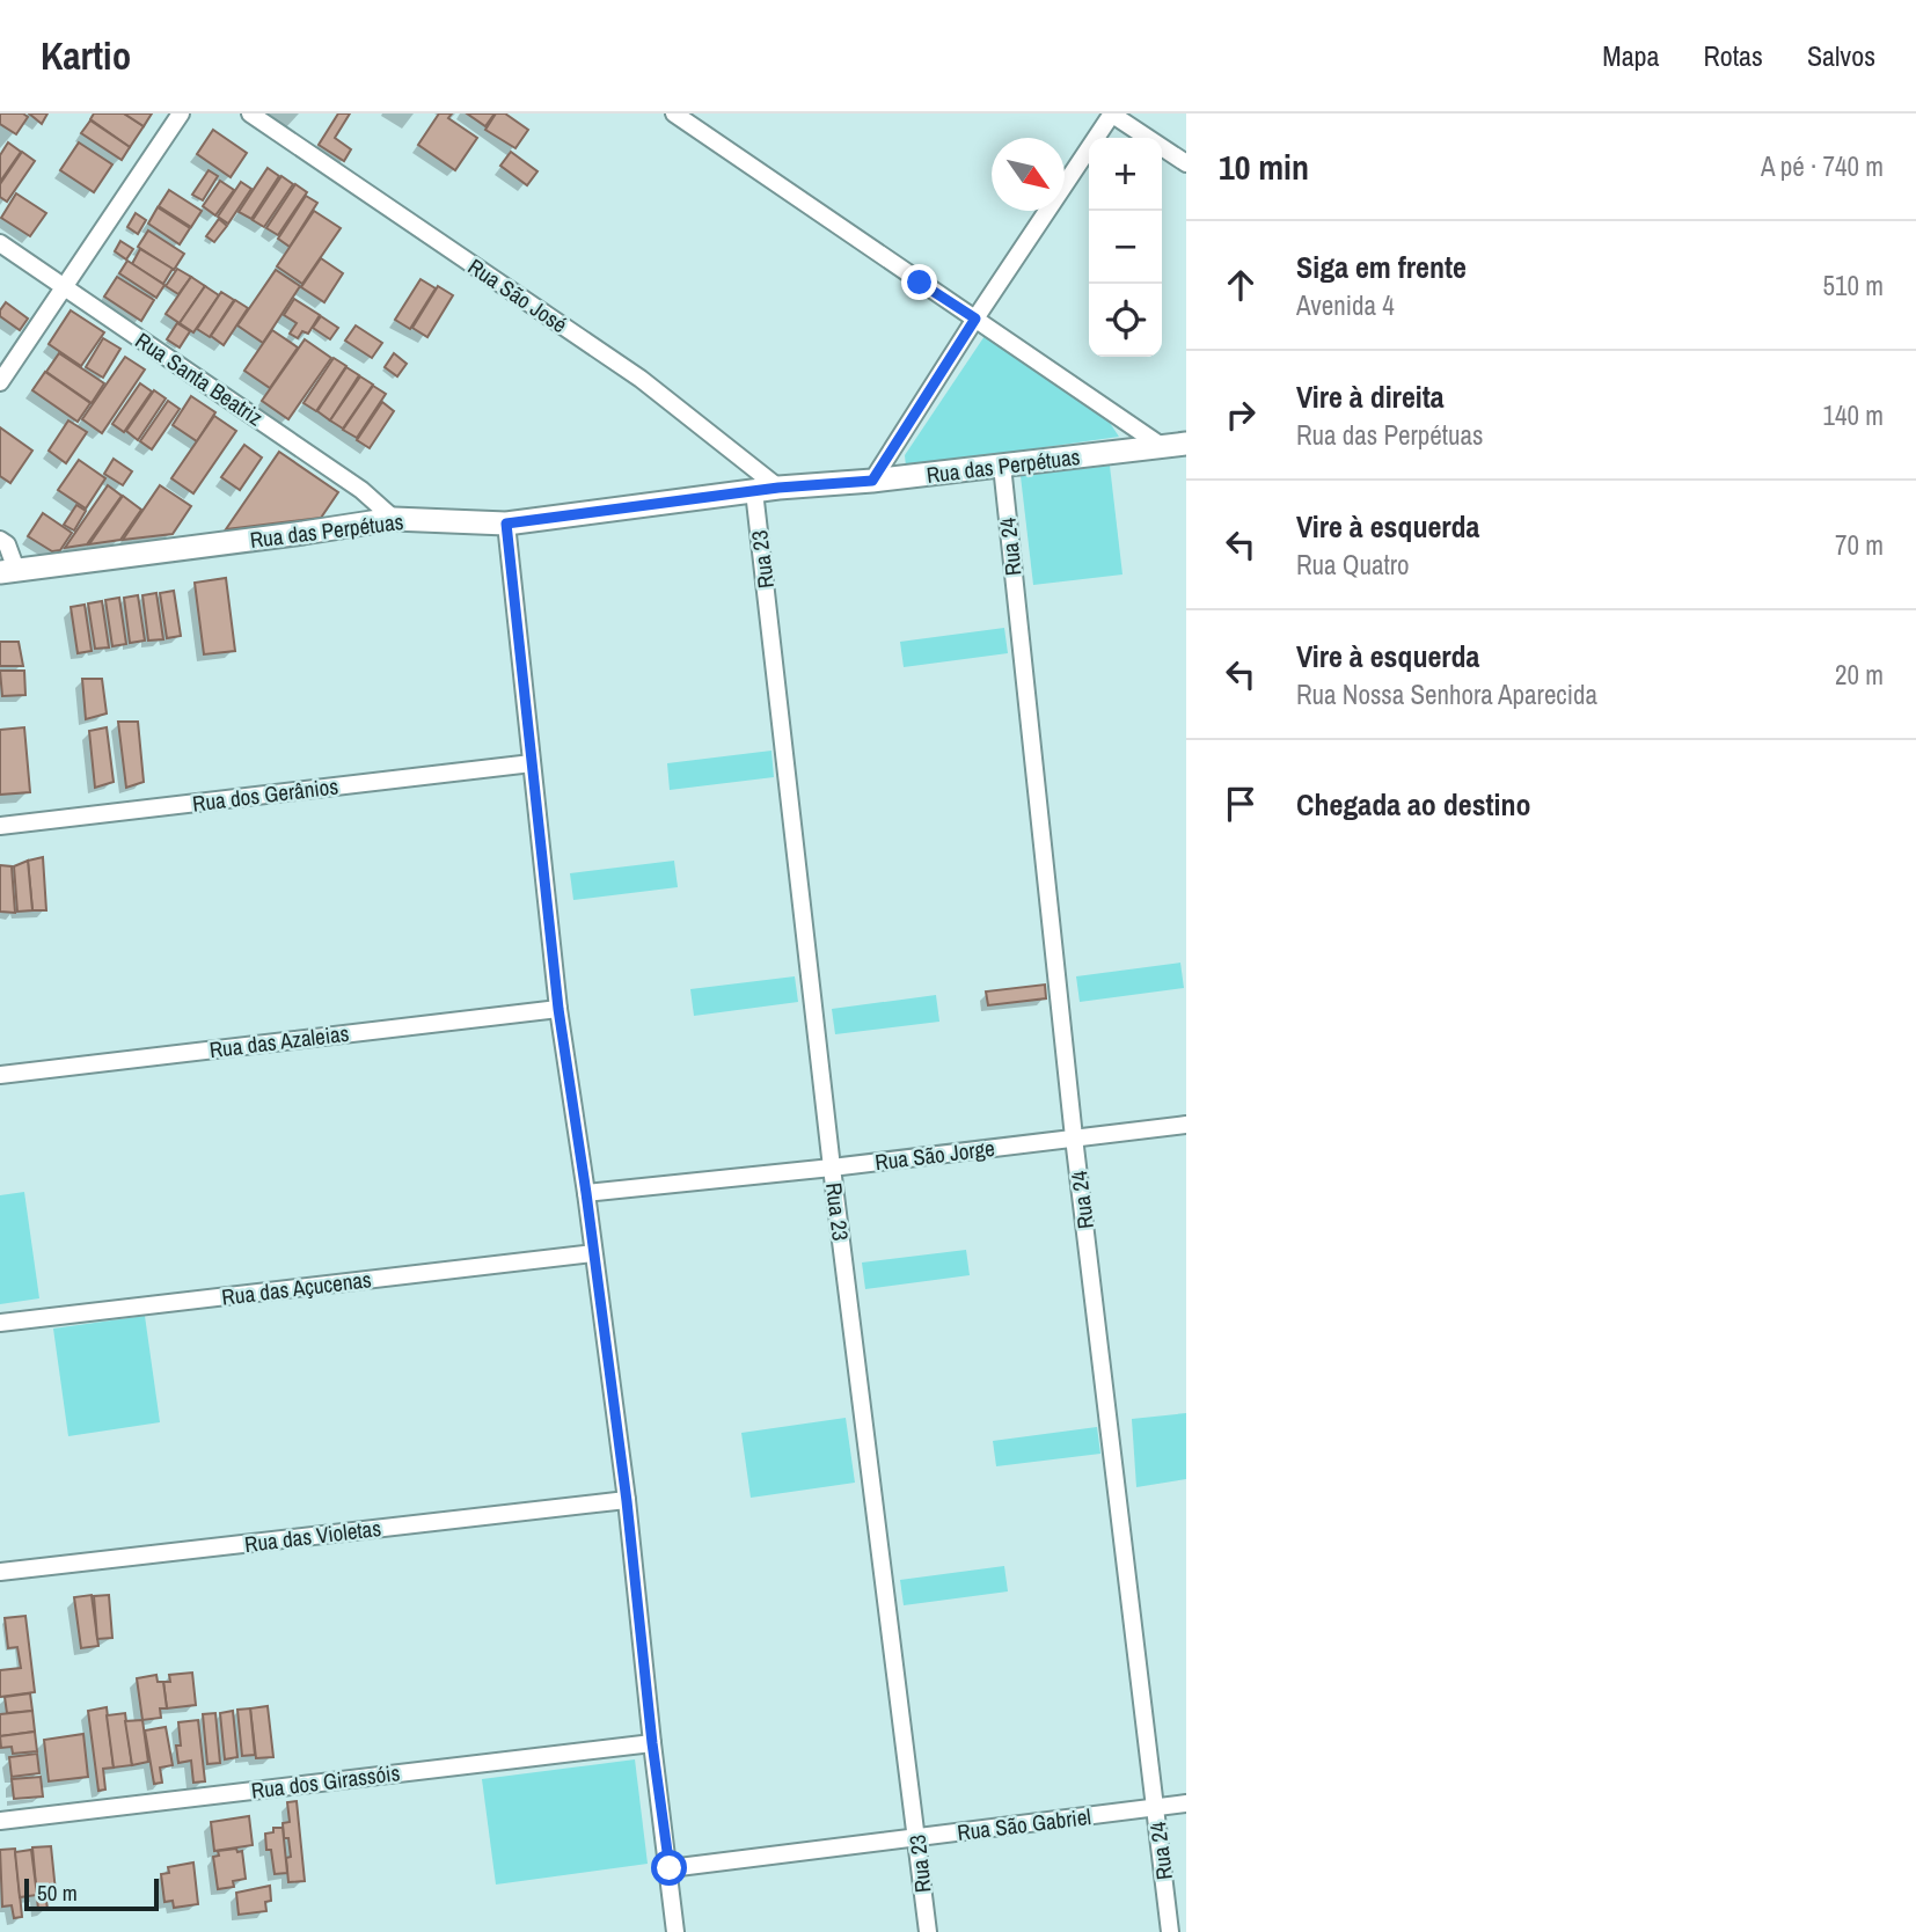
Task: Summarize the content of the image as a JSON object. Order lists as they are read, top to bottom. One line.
{"streets":{"street":["Rua São José","Rua Santa Beatriz","Rua das Perpétuas","Rua 24","Rua 23","Rua dos Gerânios","Rua das Azaleias","Rua São Jorge","Rua das Açucenas","Rua das Violetas","Rua dos Girassóis","Rua São Gabriel"]},"crossings":[["Rua São José","Rua das Perpétuas"],["Rua Santa Beatriz","Rua das Perpétuas"],["Rua das Perpétuas","Rua 24"],["Rua das Perpétuas","Rua 23"],["Rua 24","Rua São Jorge"],["Rua 24","Rua São Gabriel"],["Rua 23","Rua São Jorge"],["Rua 23","Rua São Gabriel"]],"scale_bar":"50 m","north":"bottom right","page":{"header":"Kartio","nav":["Mapa","Rotas","Salvos"],"heading":["10 min","A pé · 740 m"],"map_buttons":["+","−"],"list":[["Siga em frente","Avenida 4","510 m"],["Vire à direita","Rua das Perpétuas","140 m"],["Vire à esquerda","Rua Quatro","70 m"],["Vire à esquerda","Rua Nossa Senhora Aparecida","20 m"],"Chegada ao destino"],"scale":"50 m"}}
